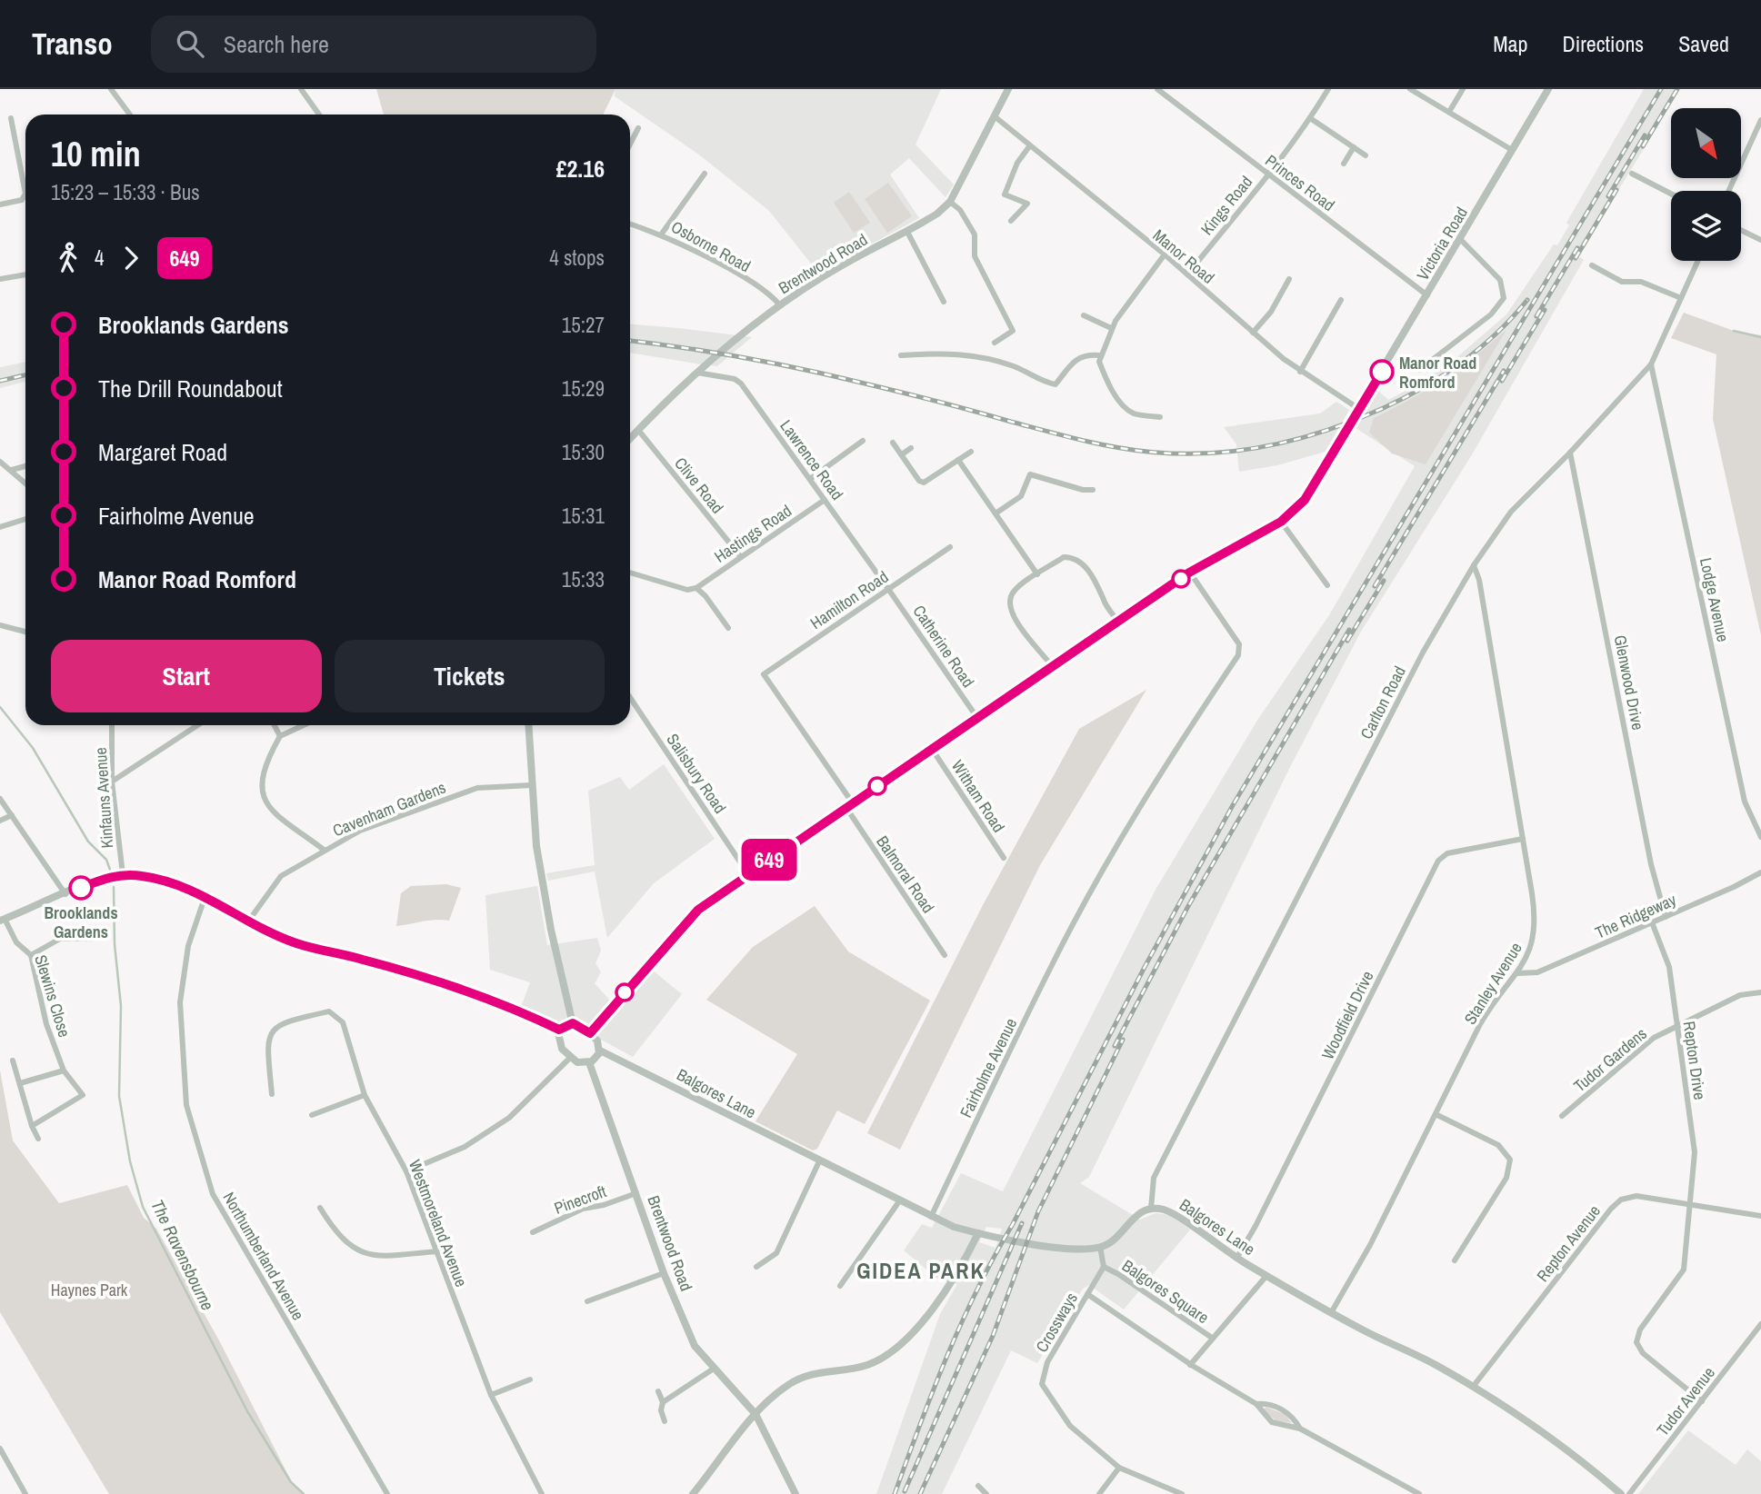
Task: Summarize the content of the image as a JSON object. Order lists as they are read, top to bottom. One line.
{"streets":{"street":["Princes Road","Kings Road","Victoria Road","Osborne Road","Manor Road","Brentwood Road","Lawrence Road","Clive Road","Hastings Road","Hamilton Road","Lodge Avenue","Catherine Road","Glenwood Drive","Carlton Road","Salisbury Road","Witham Road","Kinfauns Avenue","Cavenham Gardens","Balmoral Road","The Ridgeway","Stanley Avenue","Slewins Close","Woodfield Drive","Tudor Gardens","Repton Drive","Fairholme Avenue","Balgores Lane","Pinecroft","Westmoreland Avenue","Repton Avenue","Northumberland Avenue","Balgores Square","Crossways","Tudor Avenue"]},"crossings":[["Princes Road","Kings Road"],["Princes Road","Victoria Road"],["Kings Road","Manor Road"],["Victoria Road","Manor Road"],["Victoria Road","Brentwood Road"],["Victoria Road","Catherine Road"],["Victoria Road","Salisbury Road"],["Victoria Road","Witham Road"],["Victoria Road","Balmoral Road"],["Victoria Road","Fairholme Avenue"],["Victoria Road","Balgores Lane"],["Osborne Road","Brentwood Road"],["Manor Road","Brentwood Road"],["Brentwood Road","Lawrence Road"],["Brentwood Road","Clive Road"],["Brentwood Road","Balgores Lane"],["Brentwood Road","Pinecroft"],["Lawrence Road","Hastings Road"],["Lawrence Road","Hamilton Road"],["Lawrence Road","Catherine Road"],["Clive Road","Hastings Road"],["Hamilton Road","Catherine Road"],["Hamilton Road","Balmoral Road"],["Lodge Avenue","Carlton Road"],["Glenwood Drive","Carlton Road"],["Glenwood Drive","The Ridgeway"],["Carlton Road","Stanley Avenue"],["Carlton Road","Balgores Lane"],["The Ridgeway","Stanley Avenue"],["The Ridgeway","Repton Drive"],["Stanley Avenue","Woodfield Drive"],["Stanley Avenue","Balgores Lane"],["Woodfield Drive","Balgores Lane"],["Tudor Gardens","Repton Drive"],["Repton Drive","Repton Avenue"],["Repton Drive","Tudor Avenue"],["Fairholme Avenue","Balgores Lane"],["Balgores Lane","Repton Avenue"],["Balgores Square","Crossways"]],"districts":["GIDEA PARK"],"water":["The Ravensbourne"],"parks":["Haynes Park"],"places":["Manor Road Romford","Brooklands Gardens"],"lines":["bus line 649"],"north":"bottom right","page":{"header":"Transo","search":"Search here","nav":["Map","Directions","Saved"],"on_map":"649","heading":["10 min","15:23 – 15:33 · Bus","£2.16"],"legs":["4","649","4 stops"],"list":[{"name":"Brooklands Gardens","value":"15:27"},{"name":"The Drill Roundabout","value":"15:29"},{"name":"Margaret Road","value":"15:30"},{"name":"Fairholme Avenue","value":"15:31"},{"name":"Manor Road Romford","value":"15:33"}],"buttons":["Start","Tickets"]}}
